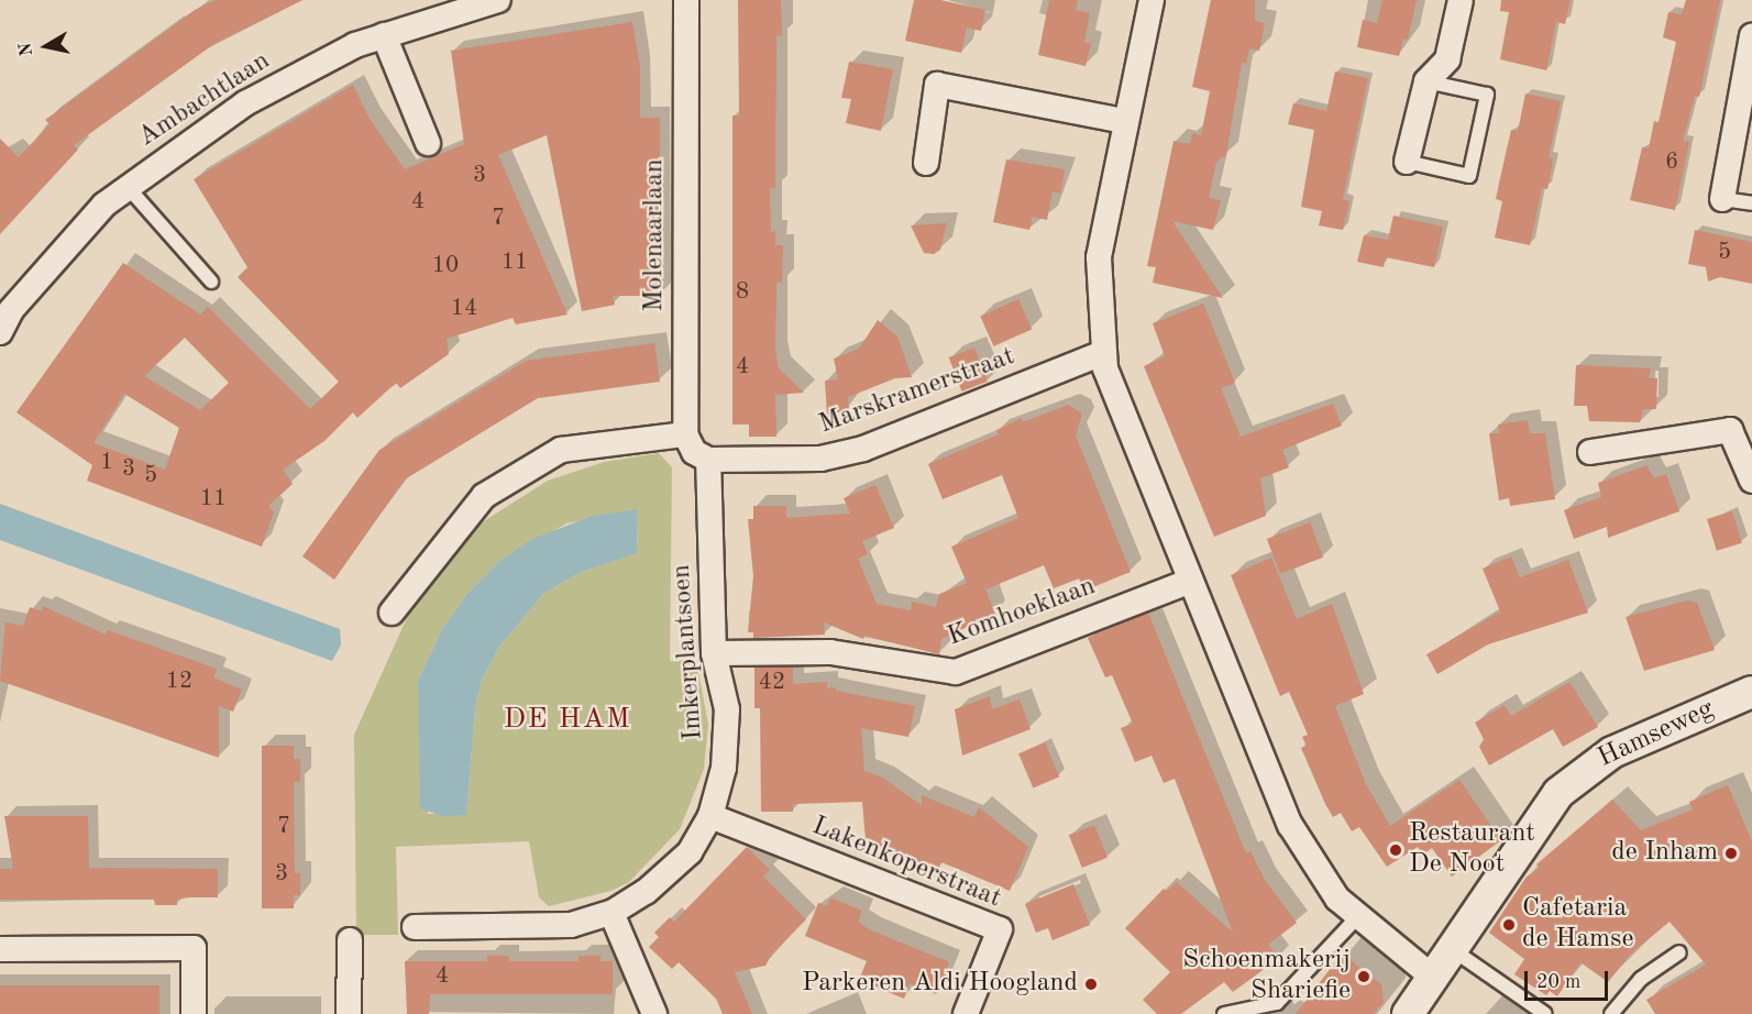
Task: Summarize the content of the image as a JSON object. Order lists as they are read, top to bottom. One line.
{"streets":{"street":["Ambachtlaan","Molenaarlaan","Marskramerstraat","Komhoeklaan","Imkerplantsoen","Hamseweg","Lakenkoperstraat"]},"crossings":[["Marskramerstraat","Imkerplantsoen"],["Komhoeklaan","Imkerplantsoen"],["Imkerplantsoen","Lakenkoperstraat"]],"districts":["DE HAM"],"places":["Restaurant De Noot","de Inham","Cafetaria de Hamse","Schoenmakerij Shariefie","Parkeren Aldi Hoogland"],"house_numbers":["6","3","4","7","5","11","10","8","14","4","1","3","5","11","12","42","7","3","4"],"scale_bar":"20 m","north":"left"}
